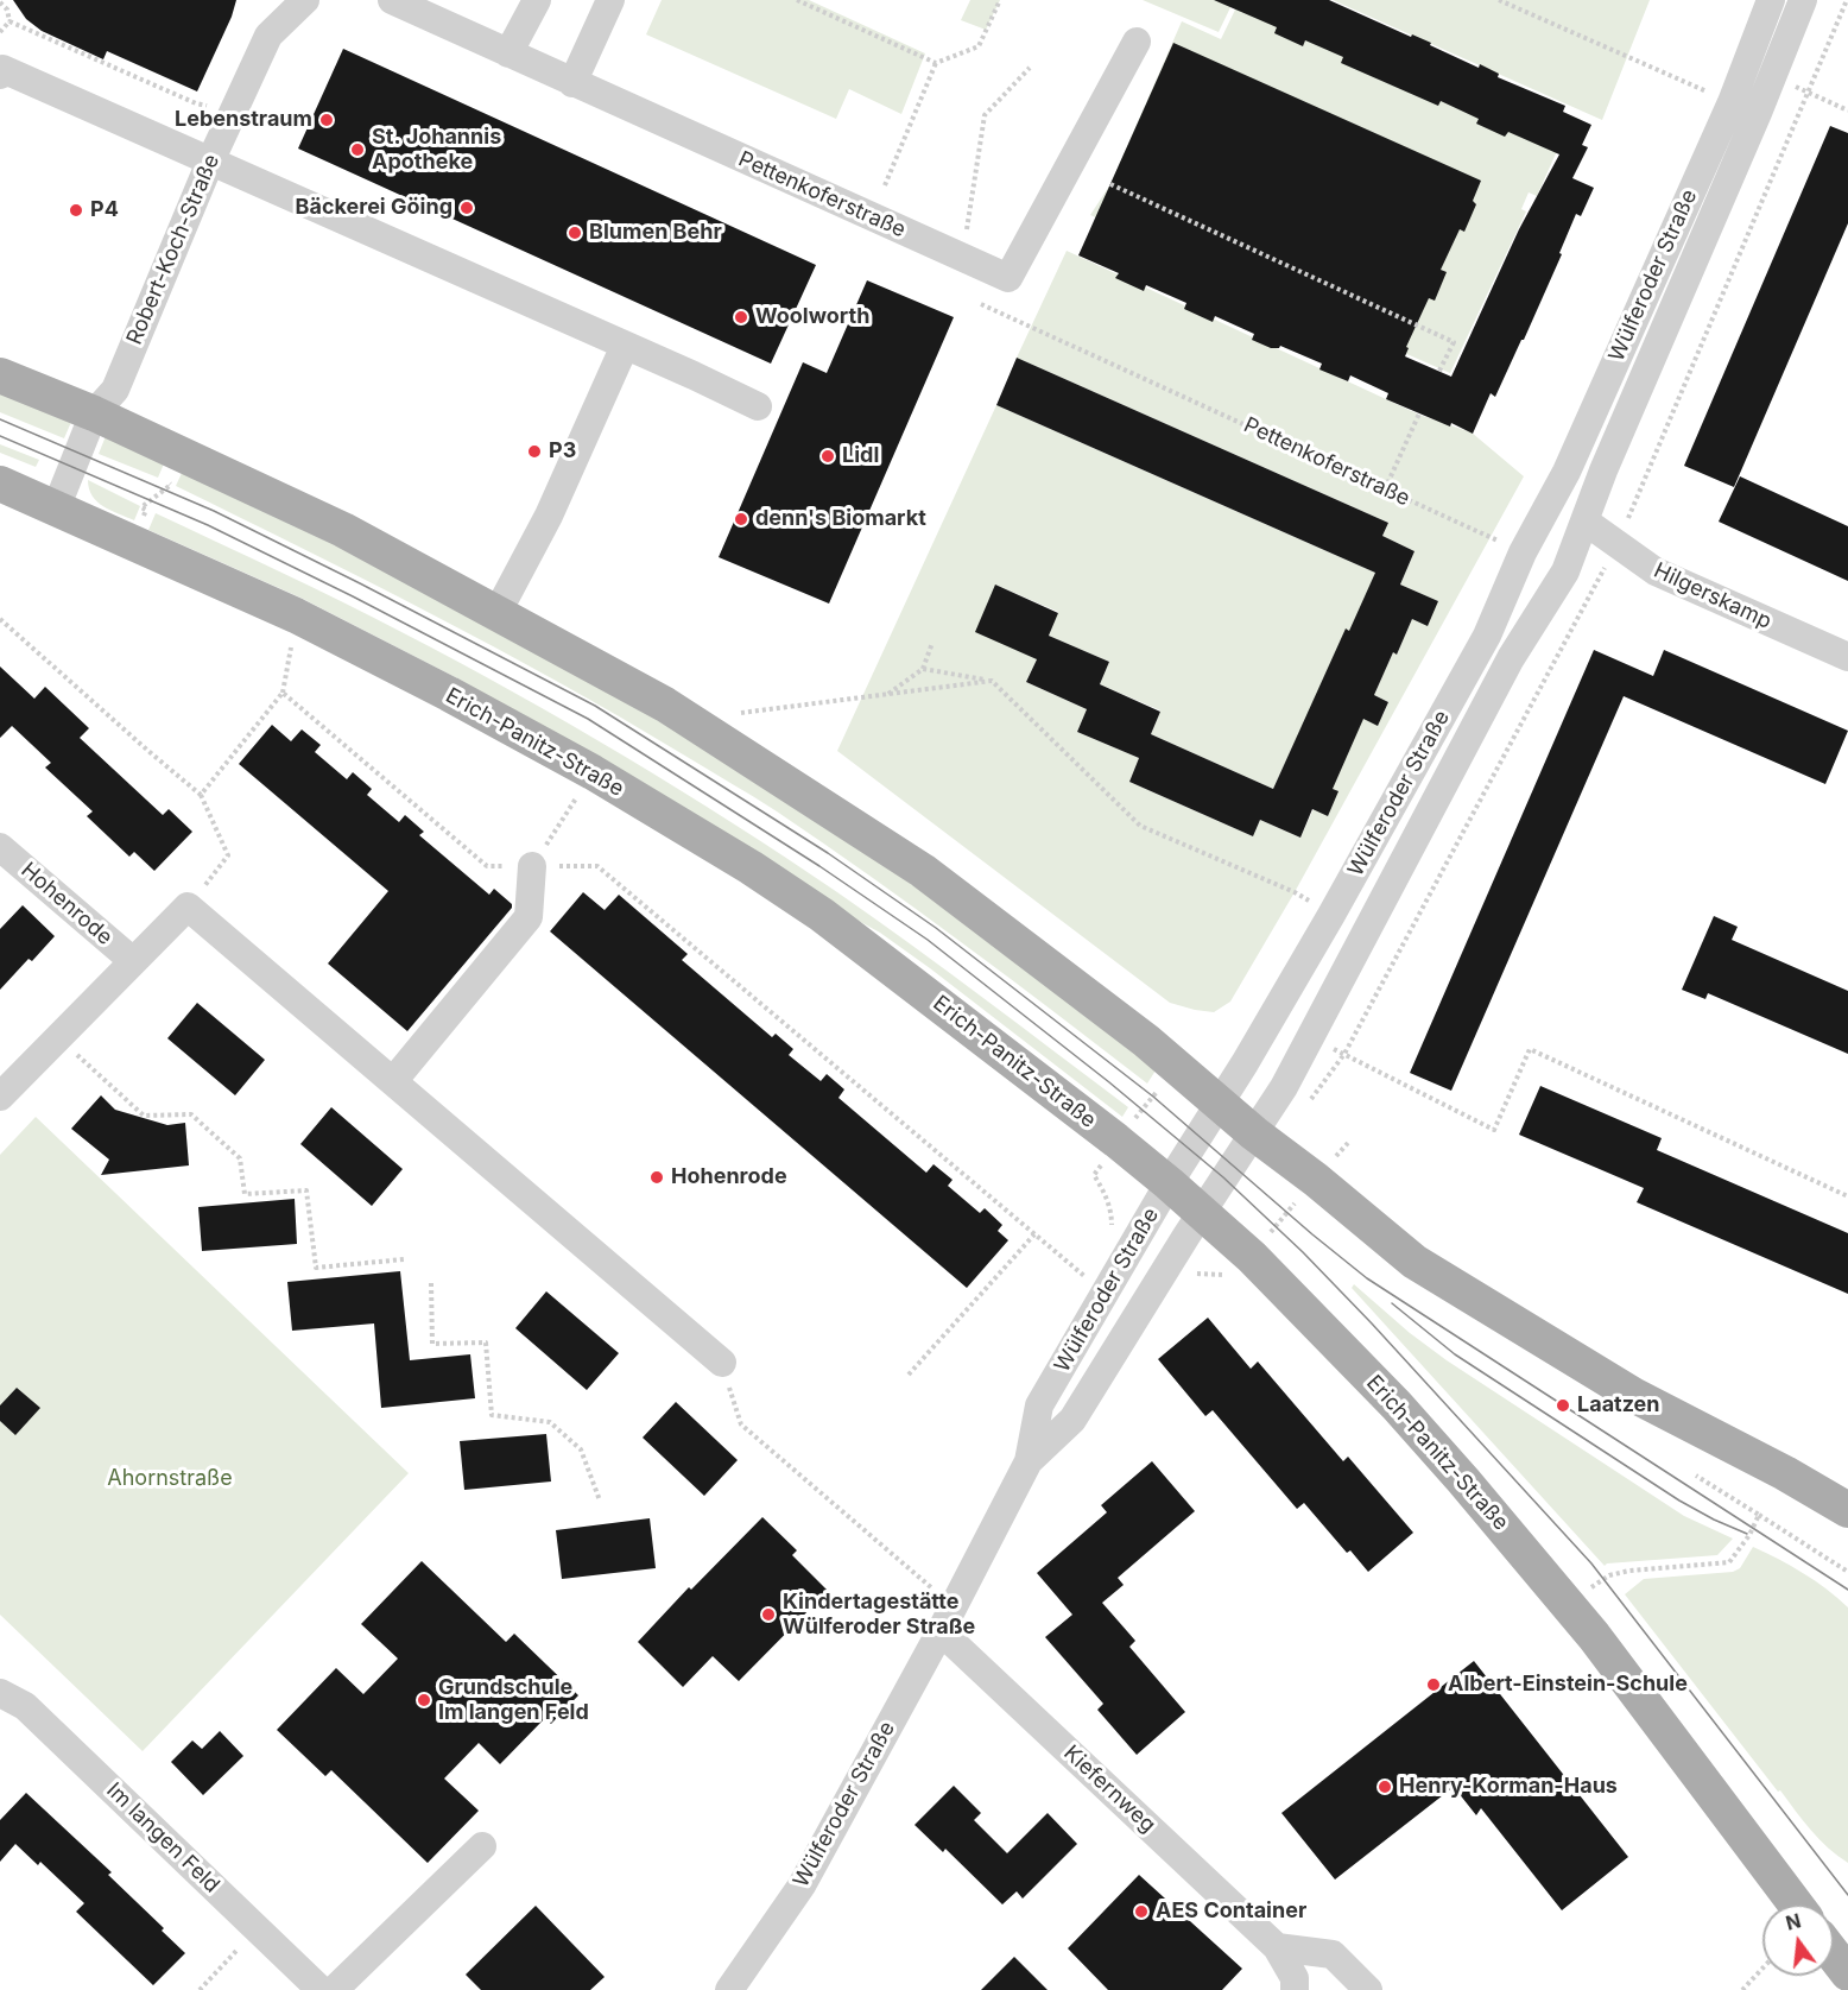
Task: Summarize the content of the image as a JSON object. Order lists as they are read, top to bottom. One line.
{"streets":{"main road":["Erich-Panitz-Straße"],"street":["Pettenkoferstraße","Robert-Koch-Straße","Wülferoder Straße","Hilgerskamp","Hohenrode","Kiefernweg","Im langen Feld"]},"crossings":[["Pettenkoferstraße","Wülferoder Straße"],["Robert-Koch-Straße","Erich-Panitz-Straße"],["Wülferoder Straße","Hilgerskamp"],["Wülferoder Straße","Erich-Panitz-Straße"],["Wülferoder Straße","Kiefernweg"]],"parks":["Ahornstraße"],"places":["Lebenstraum","St. Johannis Apotheke","Bäckerei Göing","P4","Blumen Behr","Woolworth","P3","Lidl","denn's Biomarkt","Hohenrode","Laatzen","Kindertagestätte Wülferoder Straße","Albert-Einstein-Schule","Grundschule Im langen Feld","Henry-Korman-Haus","AES Container"],"north":"top"}
